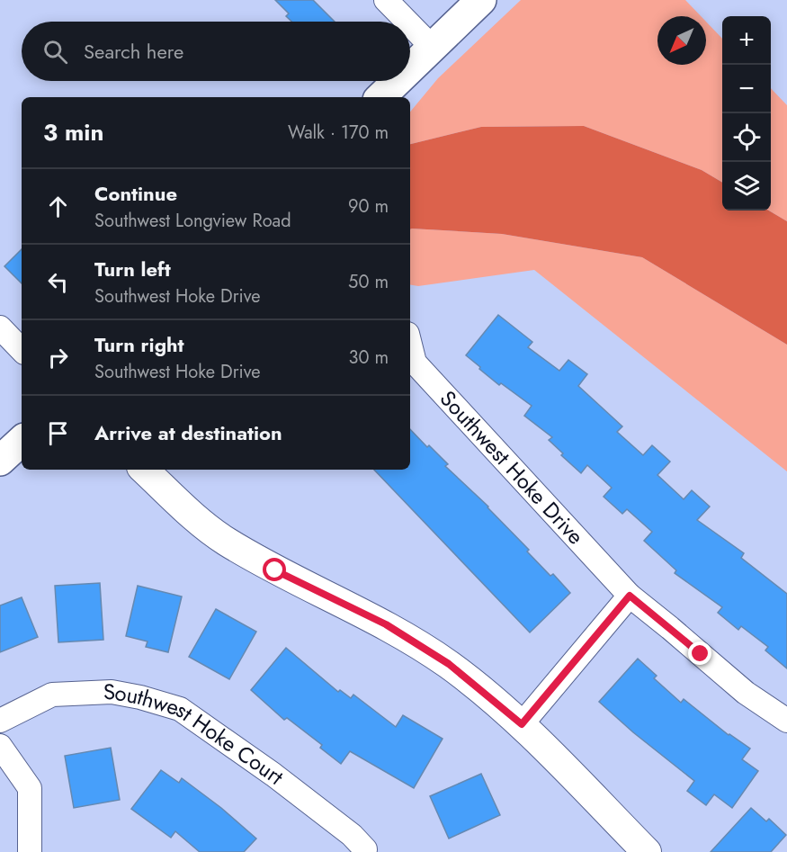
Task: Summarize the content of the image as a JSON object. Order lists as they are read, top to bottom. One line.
{"streets":{"street":["Southwest Hoke Drive","Southwest Hoke Court"]},"north":"bottom left","page":{"map_buttons":["+","−"],"search":"Search here","heading":["3 min","Walk · 170 m"],"list":[["Continue","Southwest Longview Road","90 m"],["Turn left","Southwest Hoke Drive","50 m"],["Turn right","Southwest Hoke Drive","30 m"],"Arrive at destination"]}}
